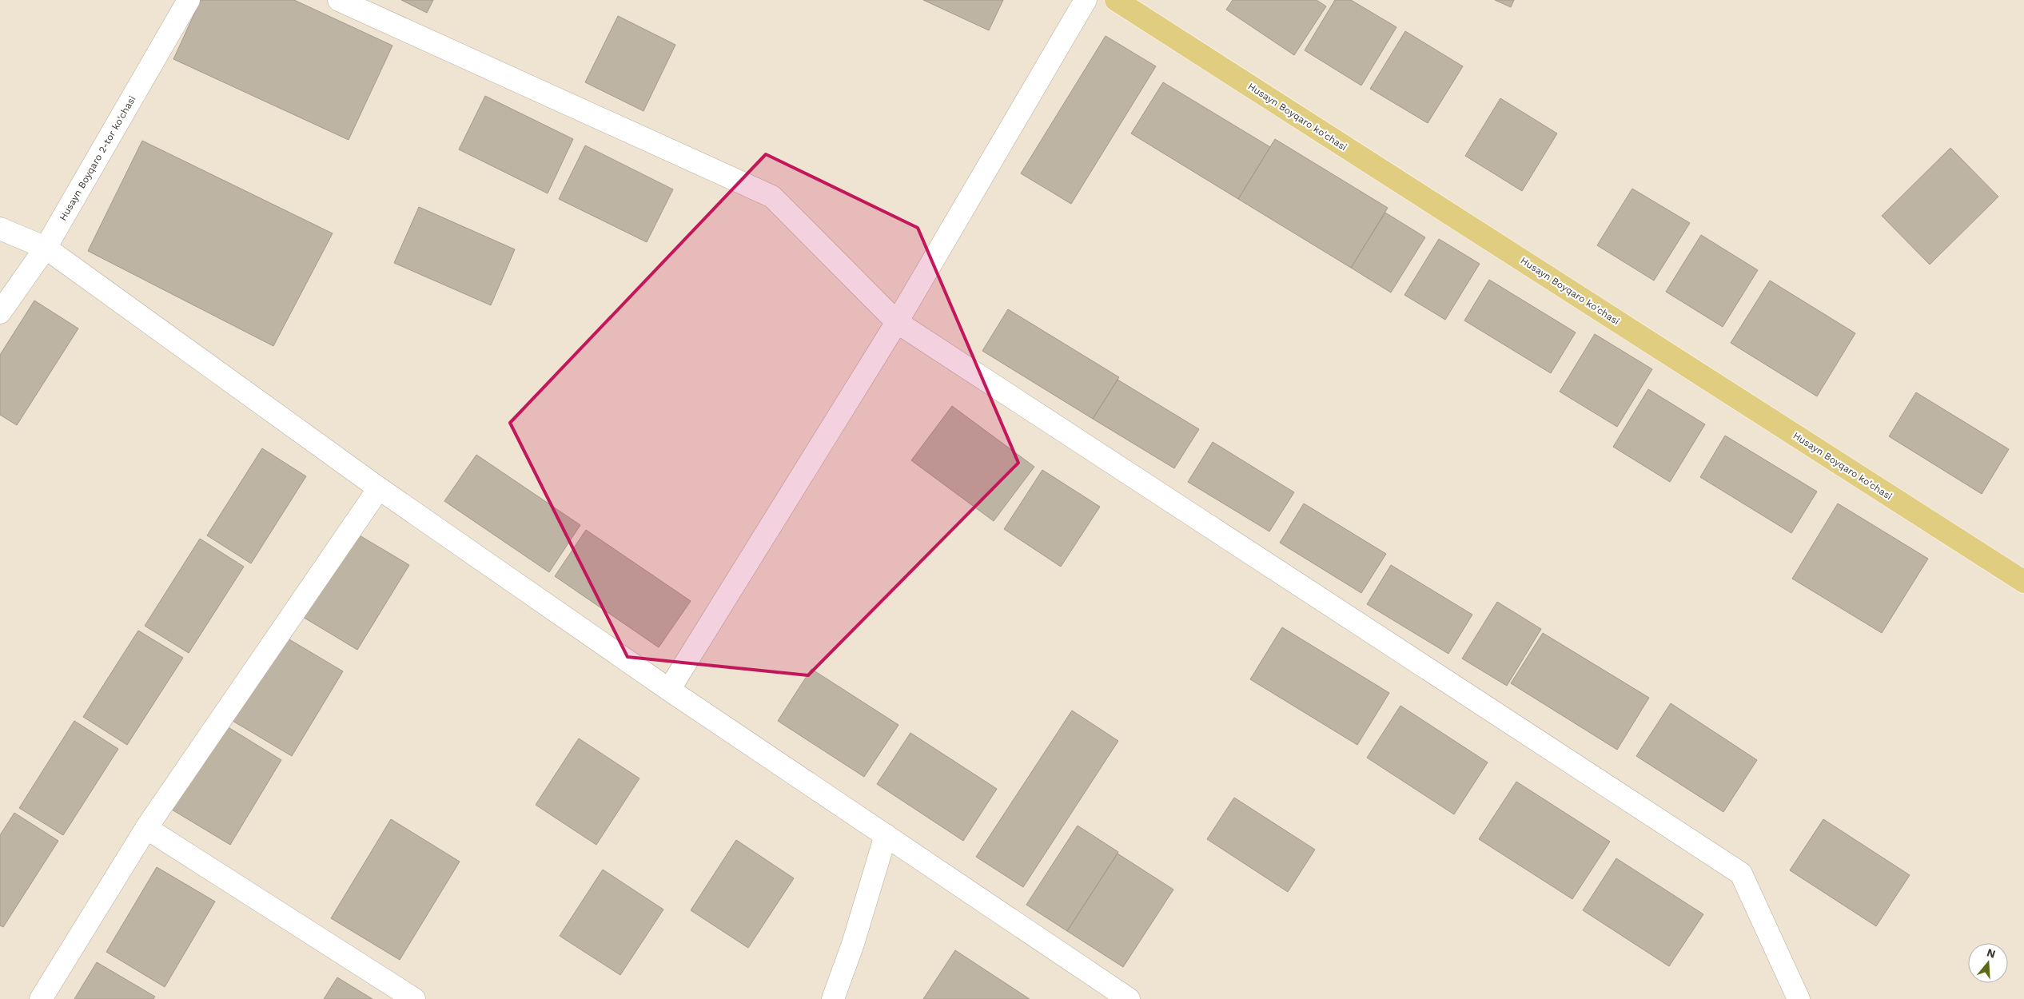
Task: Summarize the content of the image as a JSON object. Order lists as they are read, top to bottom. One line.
{"streets":{"main road":["Husayn Boyqaro ko'chasi"],"street":["Husayn Boyqaro 2-tor ko'chasi"]},"north":"top"}
